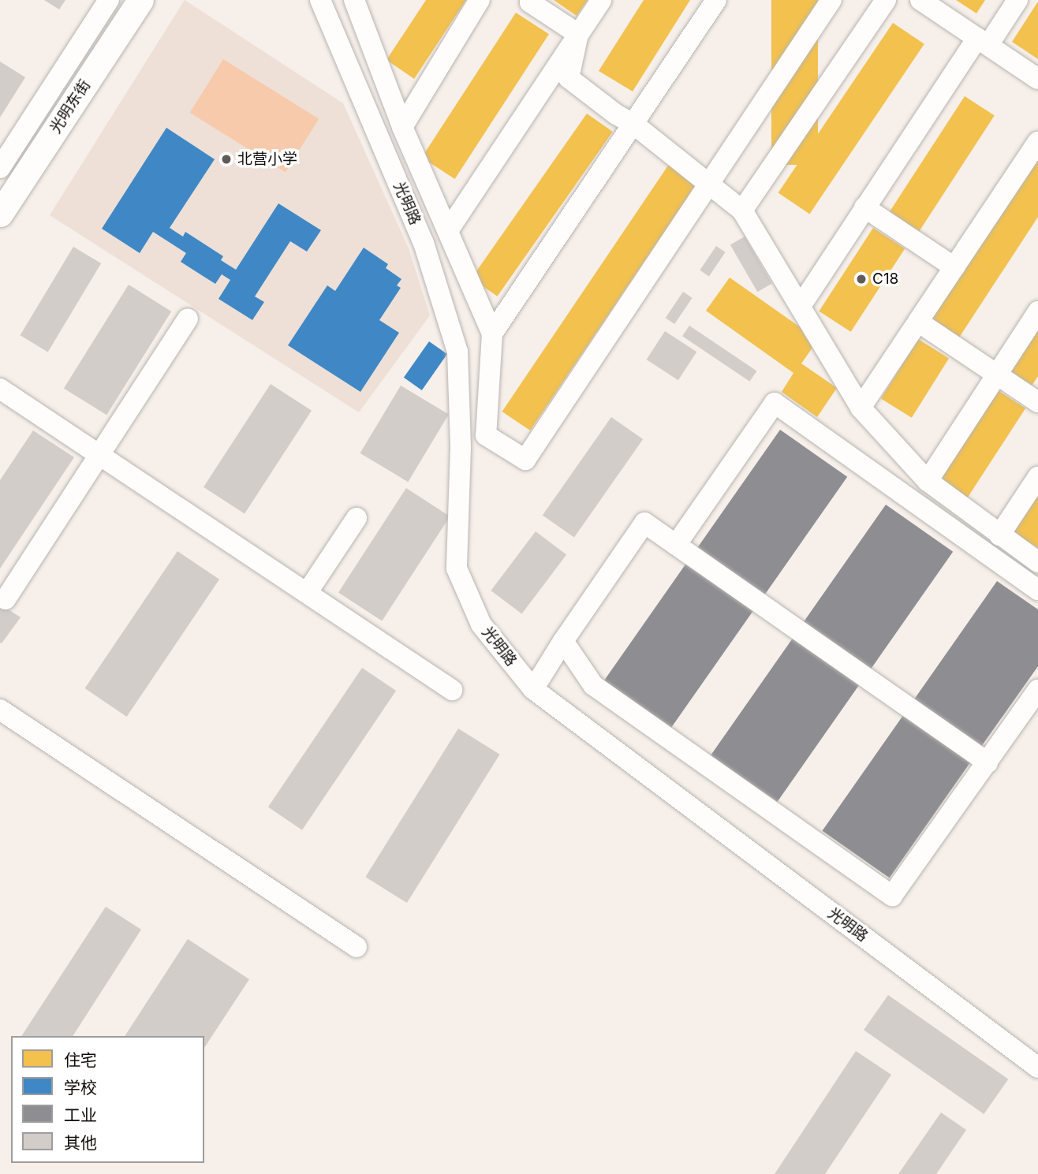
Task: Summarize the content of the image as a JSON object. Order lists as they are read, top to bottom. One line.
{"streets":{"main road":["光明东街"],"street":["光明路"]},"places":["北营小学","C18"],"legend":["住宅","学校","工业","其他"]}
